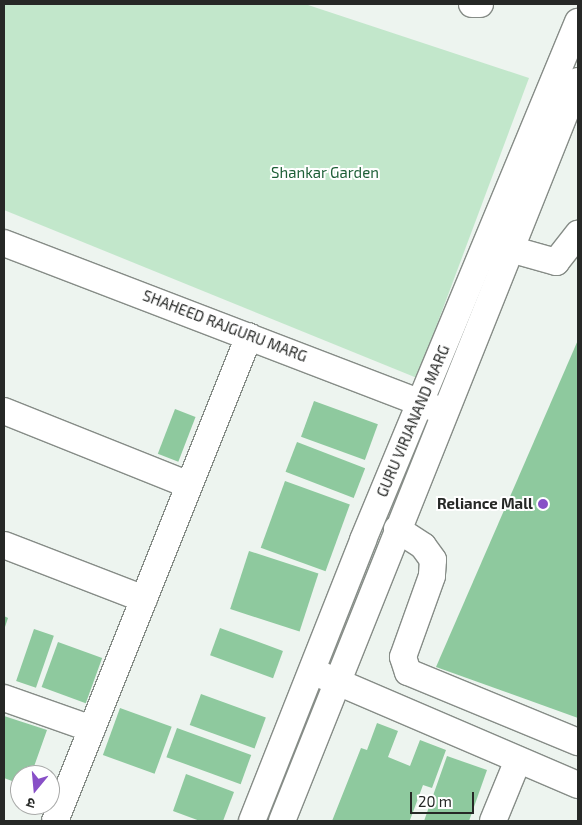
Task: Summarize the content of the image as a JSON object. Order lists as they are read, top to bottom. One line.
{"streets":{"street":["SHAHEED RAJGURU MARG","GURU VIRJANAND MARG"]},"crossings":[["SHAHEED RAJGURU MARG","GURU VIRJANAND MARG"]],"parks":["Shankar Garden"],"places":["Reliance Mall"],"scale_bar":"20 m","north":"bottom"}
